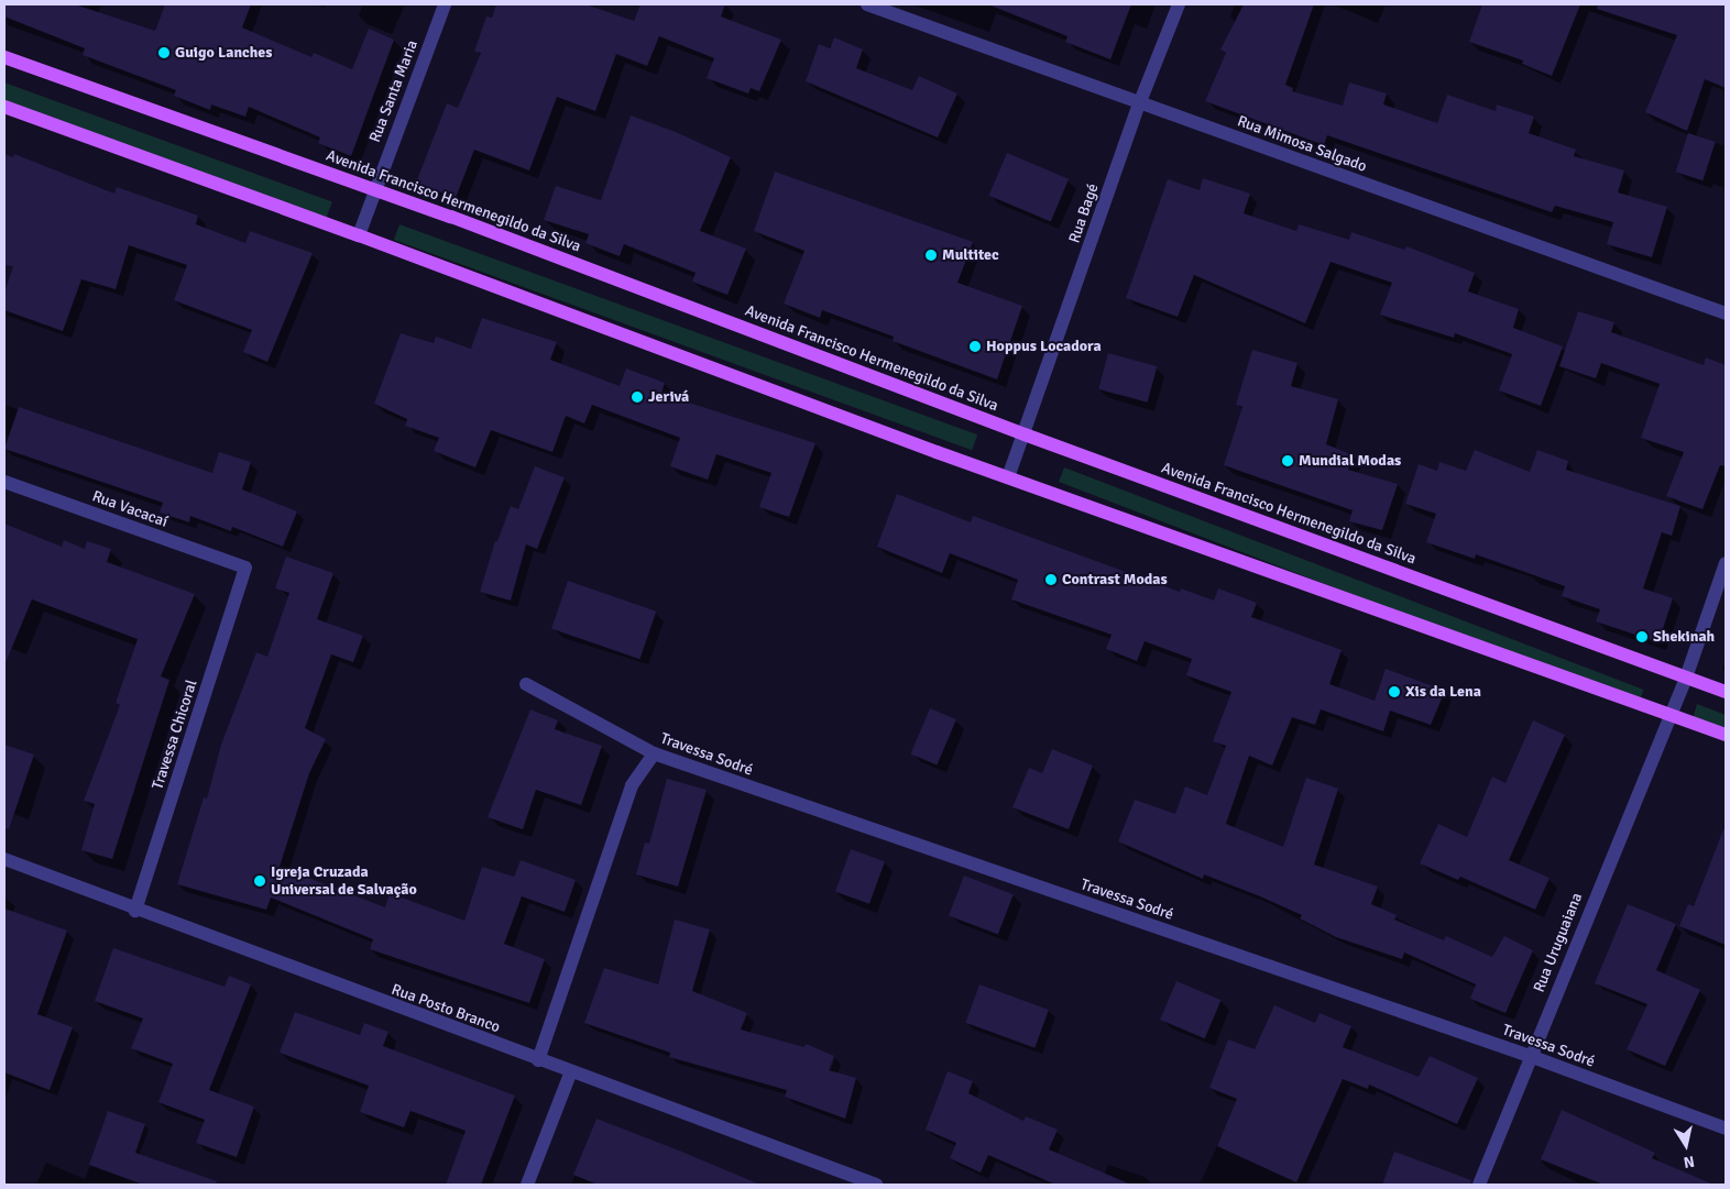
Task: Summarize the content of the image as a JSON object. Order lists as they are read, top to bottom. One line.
{"streets":{"main road":["Avenida Francisco Hermenegildo da Silva"],"street":["Rua Santa Maria","Rua Mimosa Salgado","Rua Bagé","Rua Vacacaí","Travessa Chicoral","Travessa Sodré","Rua Uruguaiana","Rua Posto Branco"]},"crossings":[["Rua Santa Maria","Avenida Francisco Hermenegildo da Silva"],["Rua Mimosa Salgado","Rua Bagé"],["Avenida Francisco Hermenegildo da Silva","Rua Bagé"],["Avenida Francisco Hermenegildo da Silva","Rua Uruguaiana"],["Rua Vacacaí","Travessa Chicoral"],["Travessa Chicoral","Rua Posto Branco"],["Travessa Sodré","Rua Uruguaiana"]],"places":["Guigo Lanches","Multitec","Hoppus Locadora","Jerivá","Mundial Modas","Contrast Modas","Shekinah","Xis da Lena","Igreja Cruzada Universal de Salvação"],"north":"bottom"}
